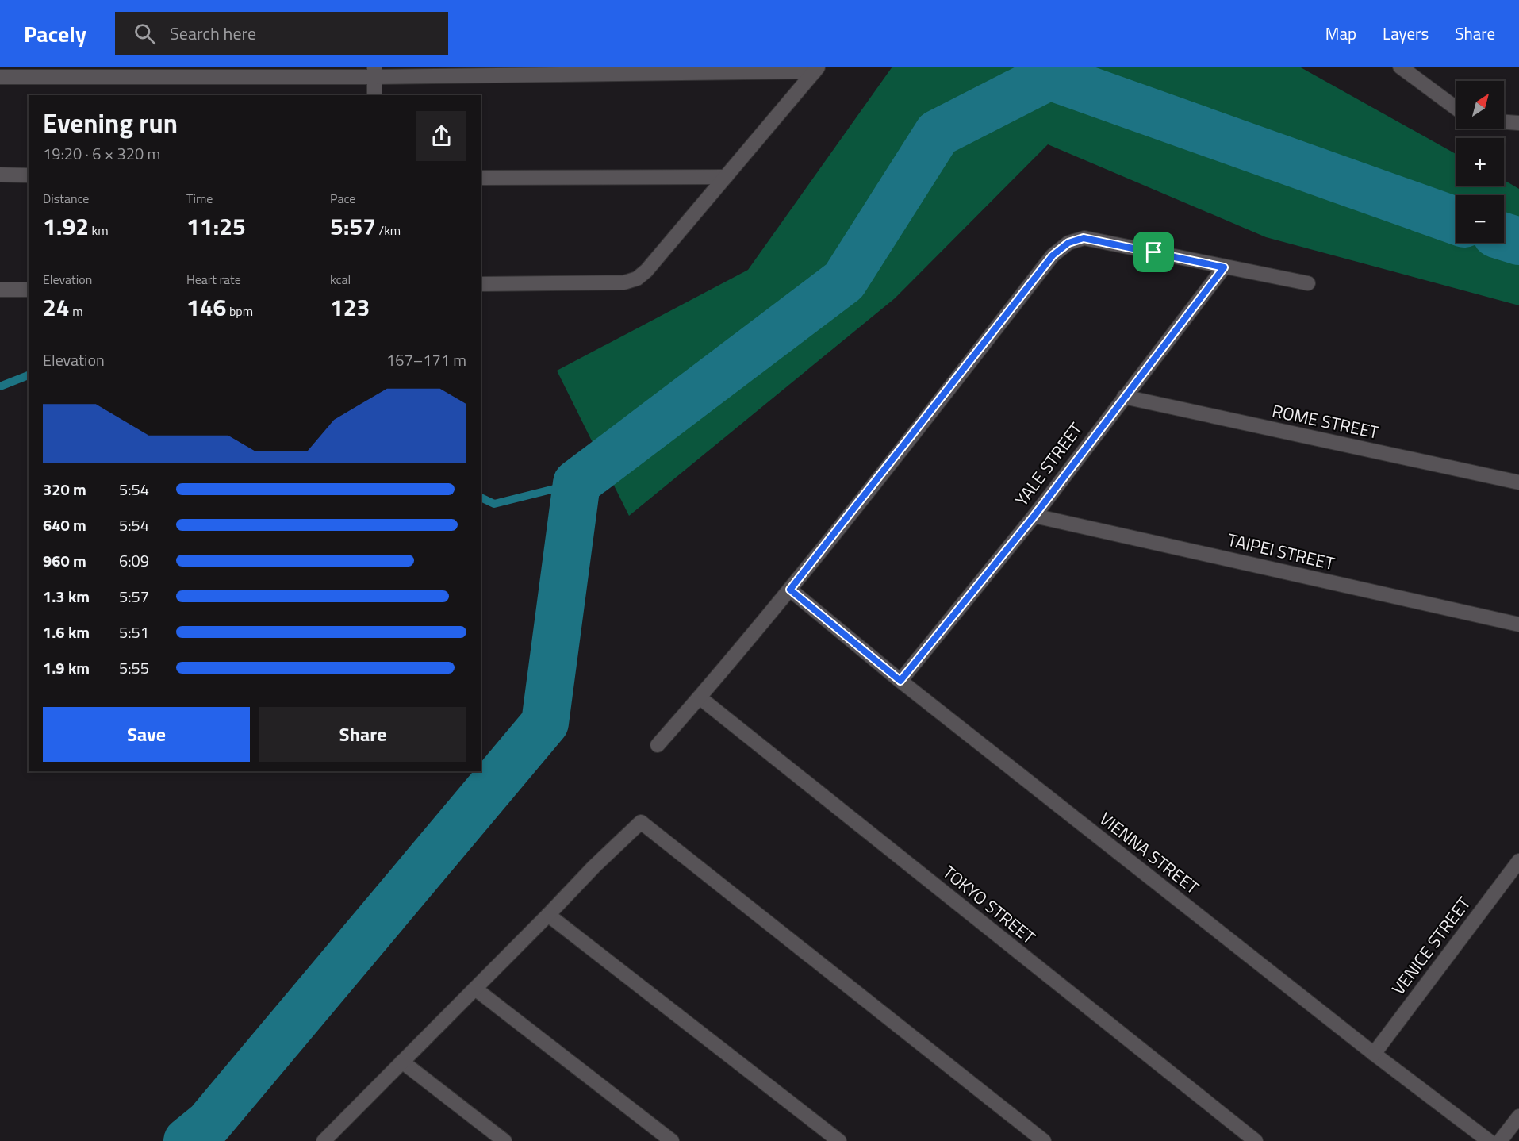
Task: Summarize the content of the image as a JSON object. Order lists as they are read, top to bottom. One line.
{"streets":{"street":["ROME STREET","YALE STREET","TAIPEI STREET","VIENNA STREET","TOKYO STREET","VENICE STREET"]},"crossings":[["ROME STREET","YALE STREET"],["YALE STREET","TAIPEI STREET"],["YALE STREET","VIENNA STREET"],["VIENNA STREET","VENICE STREET"]],"north":"top right","page":{"header":"Pacely","search":"Search here","nav":["Map","Layers","Share"],"map_buttons":["+","−"],"heading":["Evening run","19:20 · 6 × 320 m"],"stats":[["Distance","1.92 km"],["Time","11:25"],["Pace","5:57 /km"],["Elevation","24 m"],["Heart rate","146 bpm"],["kcal","123"]],"chart":["Elevation","167–171 m"],"list":[{"name":"320 m","note":"5:54"},{"name":"640 m","note":"5:54"},{"name":"960 m","note":"6:09"},{"name":"1.3 km","note":"5:57"},{"name":"1.6 km","note":"5:51"},{"name":"1.9 km","note":"5:55"}],"buttons":["Save","Share"]}}
